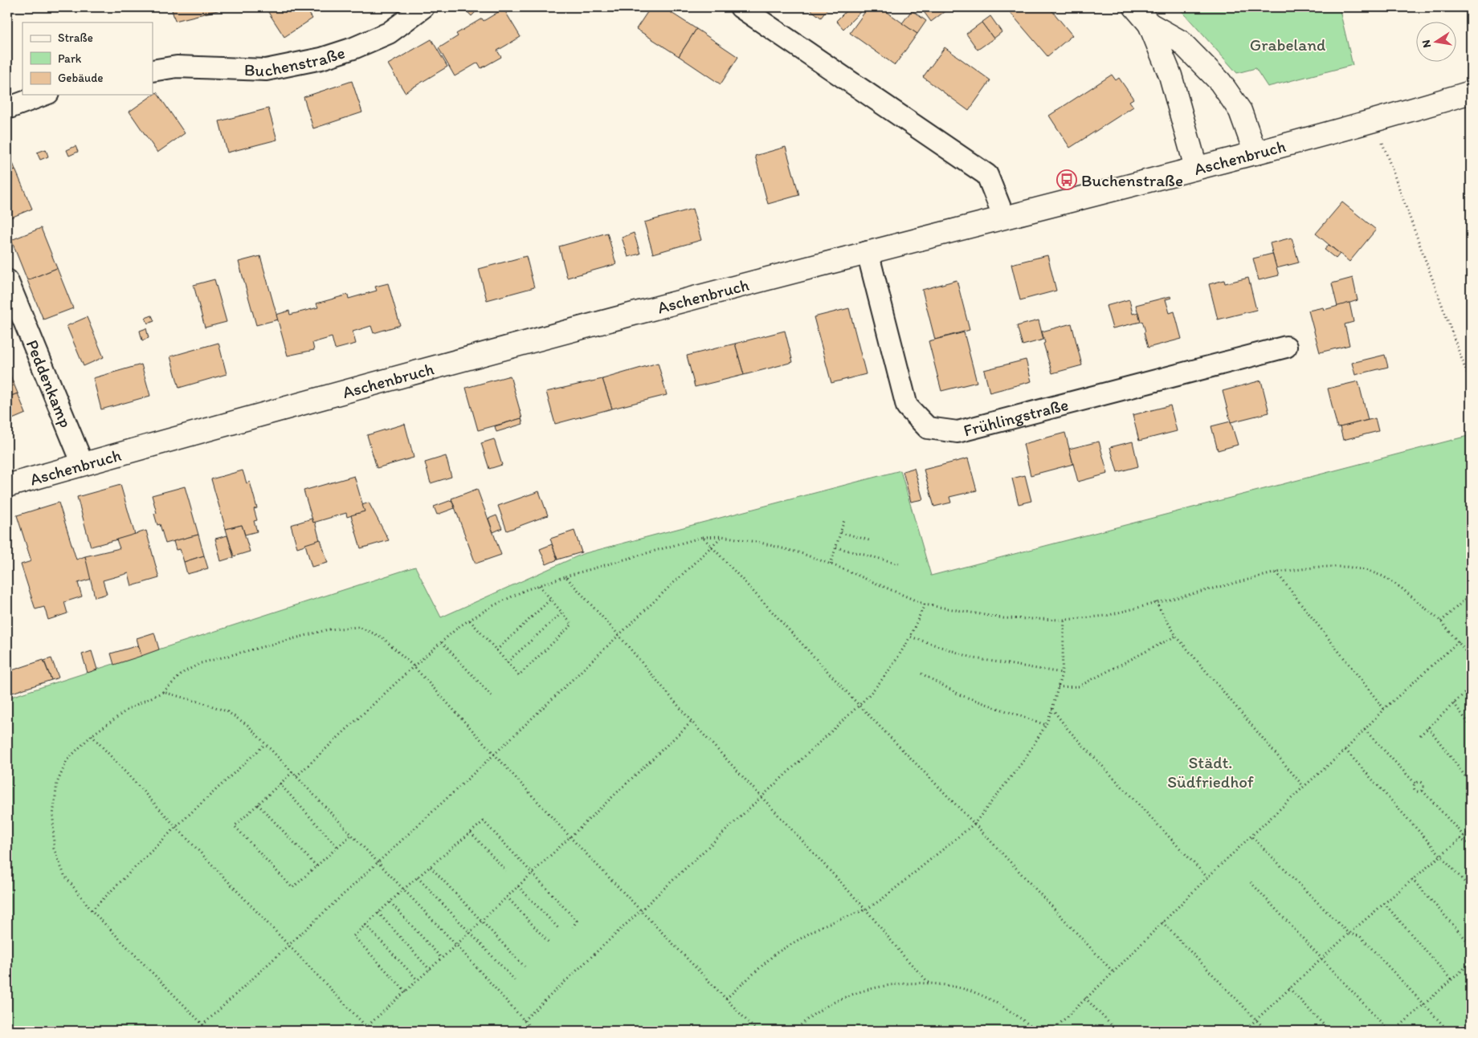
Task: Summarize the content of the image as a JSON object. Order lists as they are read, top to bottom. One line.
{"streets":{"street":["Buchenstraße","Aschenbruch","Peddenkamp","Frühlingstraße"]},"crossings":[["Aschenbruch","Peddenkamp"],["Aschenbruch","Frühlingstraße"]],"parks":["Grabeland","Städt. Südfriedhof"],"places":{"bus stop":["Buchenstraße"]},"legend":["Straße","Park","Gebäude"],"north":"left"}
